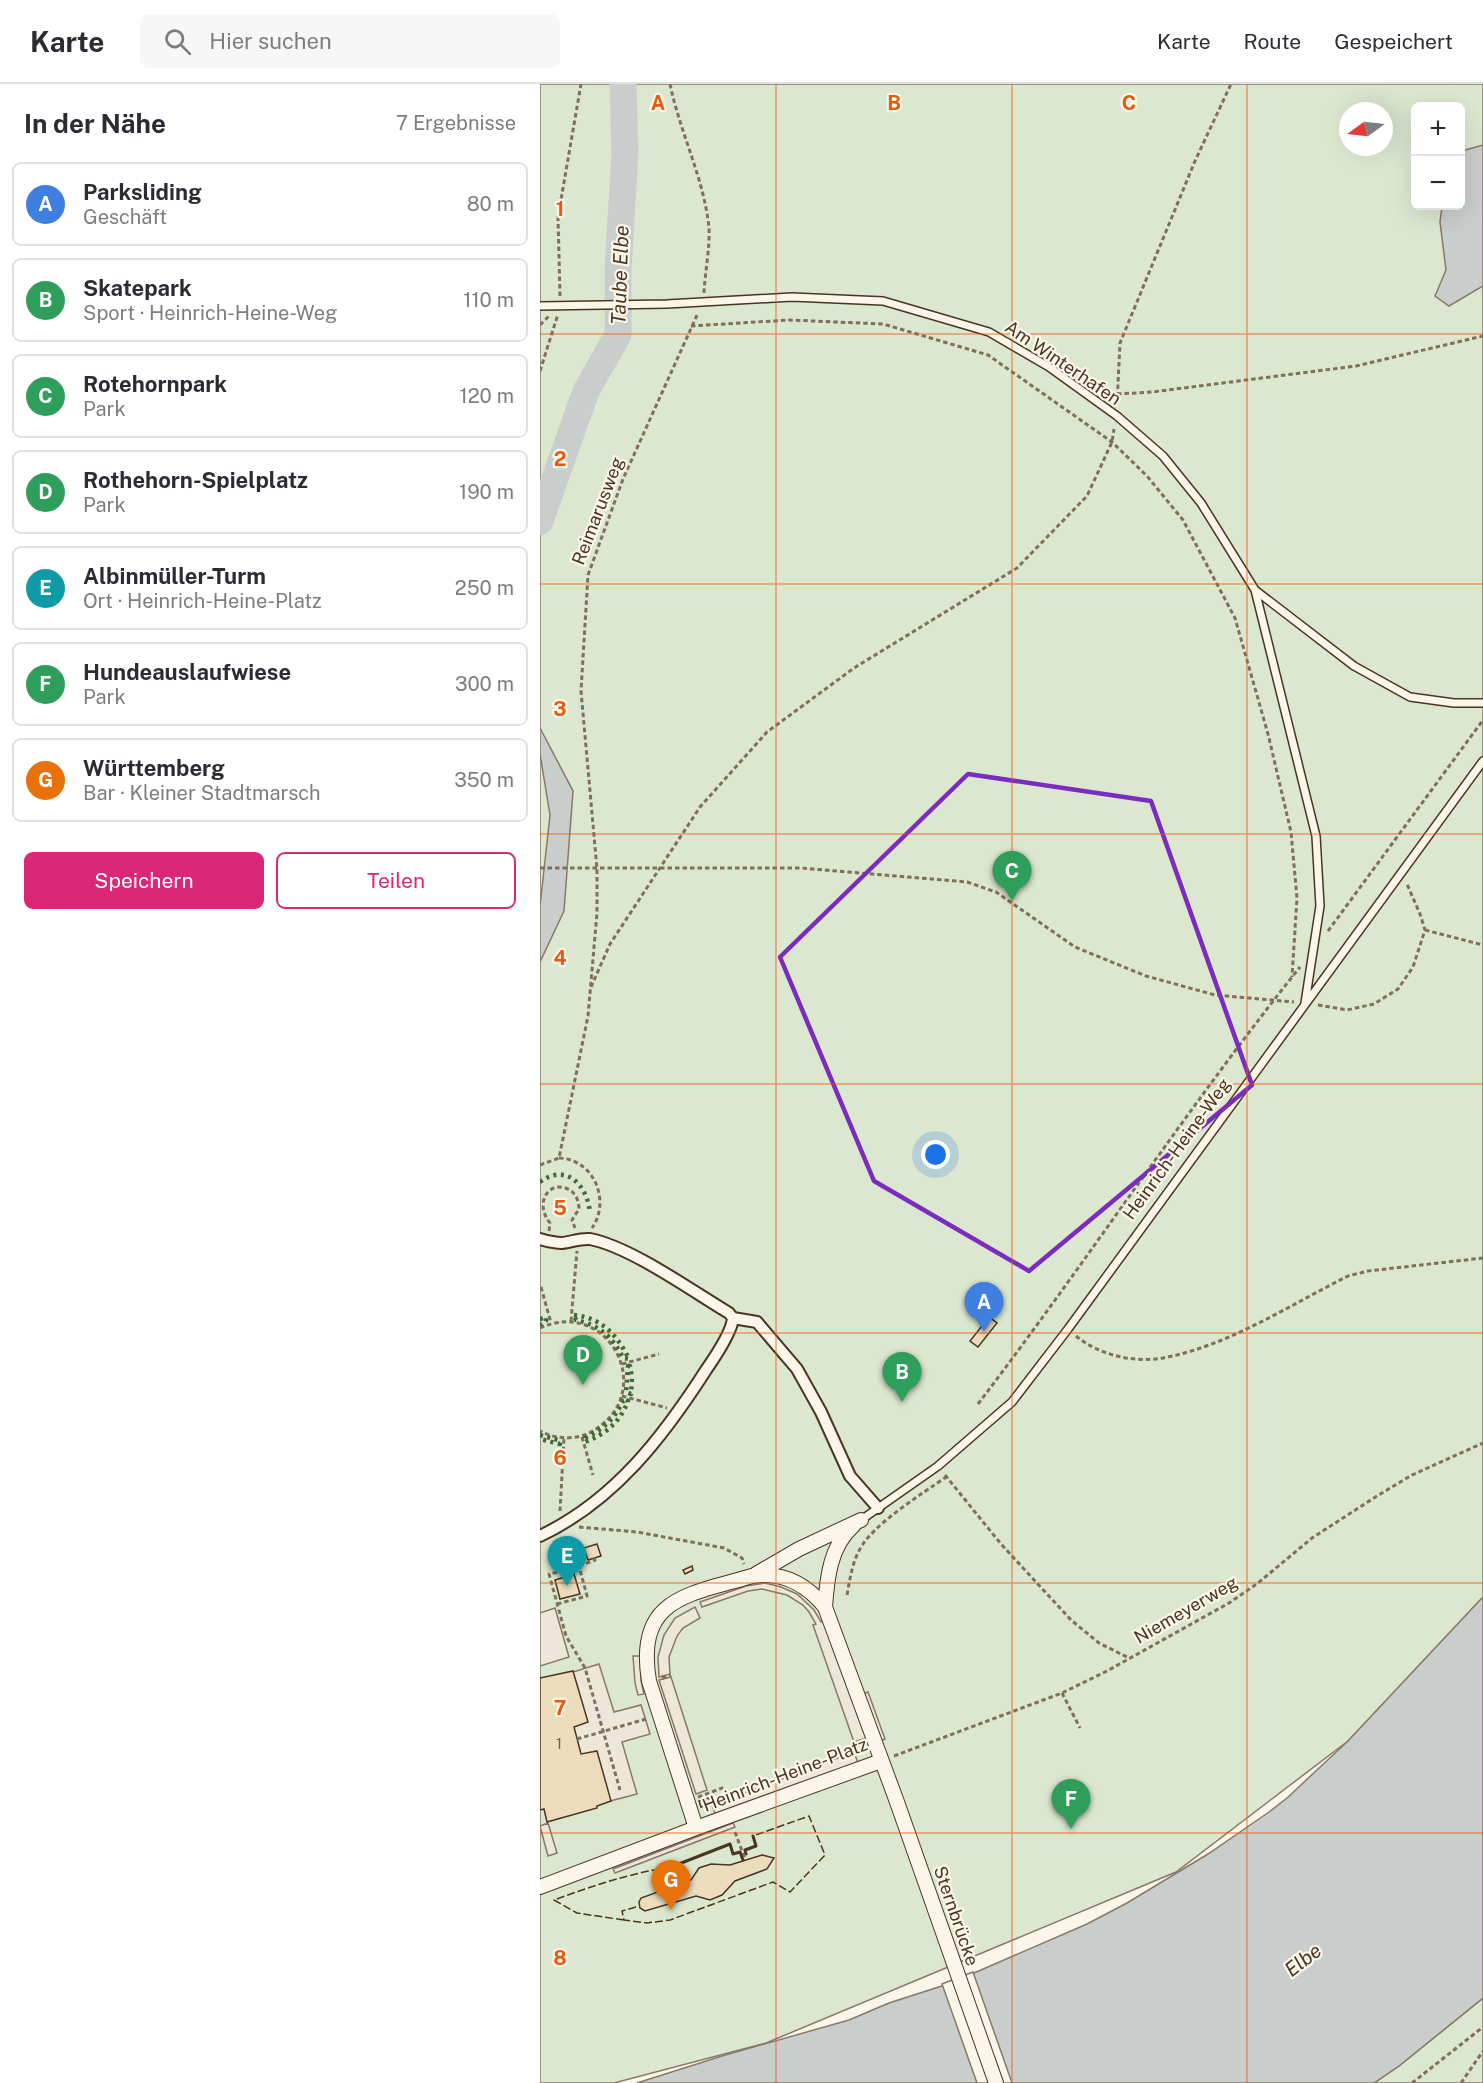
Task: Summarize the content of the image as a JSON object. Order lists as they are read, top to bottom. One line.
{"streets":{"street":["Heinrich-Heine-Weg","Heinrich-Heine-Platz","Sternbrücke"],"lane":["Am Winterhafen"],"path":["Reimarusweg","Niemeyerweg"]},"crossings":[["Am Winterhafen","Reimarusweg"],["Am Winterhafen","Heinrich-Heine-Weg"],["Heinrich-Heine-Weg","Heinrich-Heine-Platz"],["Niemeyerweg","Heinrich-Heine-Platz"],["Niemeyerweg","Sternbrücke"],["Heinrich-Heine-Platz","Sternbrücke"]],"water":["Taube Elbe","Elbe"],"house_numbers":["1"],"north":"left","page":{"header":"Karte","search":"Hier suchen","nav":["Karte","Route","Gespeichert"],"heading":["In der Nähe","7 Ergebnisse"],"map_buttons":["+","−"],"list":[{"mark":"A","name":"Parksliding","note":"Geschäft","value":"80 m"},{"mark":"B","name":"Skatepark","note":"Sport · Heinrich-Heine-Weg","value":"110 m"},{"mark":"C","name":"Rotehornpark","note":"Park","value":"120 m"},{"mark":"D","name":"Rothehorn-Spielplatz","note":"Park","value":"190 m"},{"mark":"E","name":"Albinmüller-Turm","note":"Ort · Heinrich-Heine-Platz","value":"250 m"},{"mark":"F","name":"Hundeauslaufwiese","note":"Park","value":"300 m"},{"mark":"G","name":"Württemberg","note":"Bar · Kleiner Stadtmarsch","value":"350 m"}],"buttons":["Speichern","Teilen"],"pins":["C","A","D","B","E","F","G"]},"grid":{"columns":["A","B","C"],"rows":["1","2","3","4","5","6","7","8"]}}
